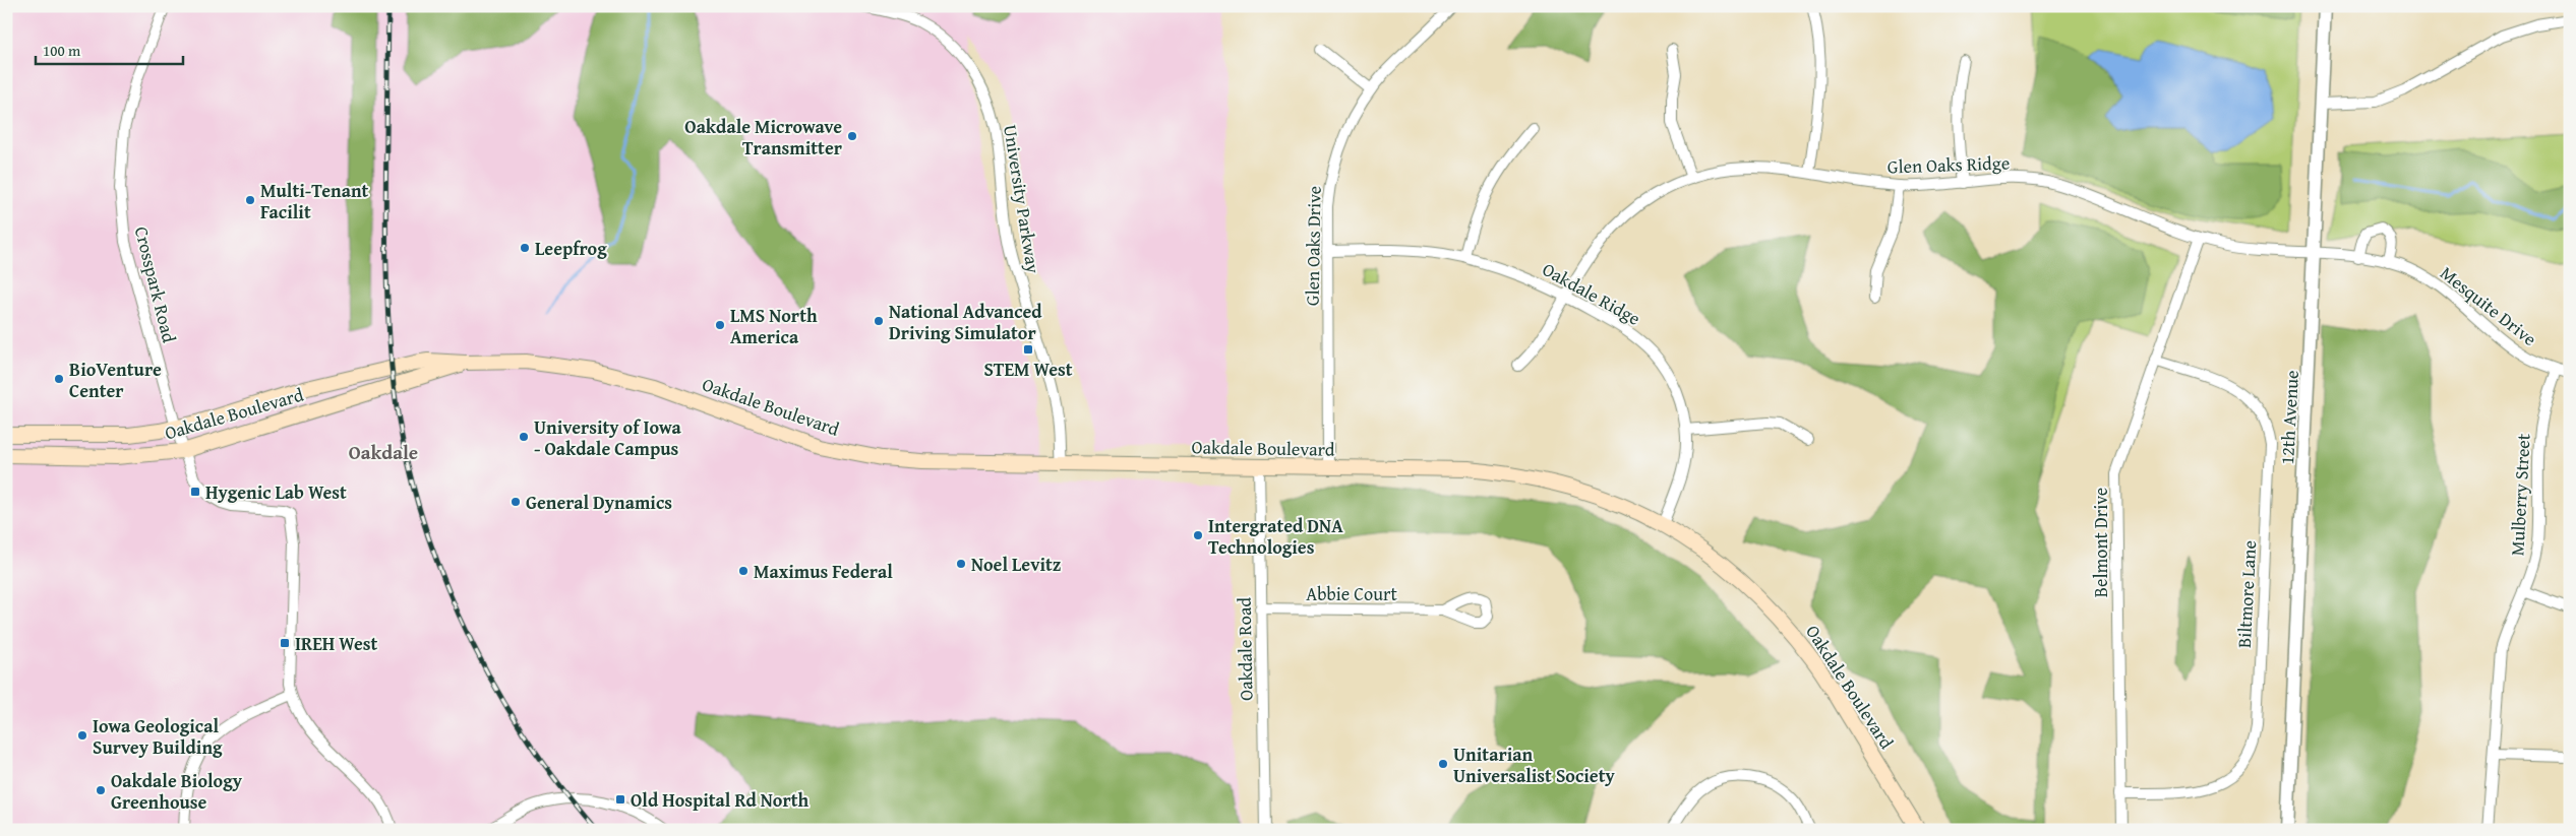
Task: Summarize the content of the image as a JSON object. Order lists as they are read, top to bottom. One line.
{"streets":{"main road":["Oakdale Boulevard"],"street":["Glen Oaks Ridge","University Parkway","Glen Oaks Drive","Crosspark Road","Oakdale Ridge","Mesquite Drive","12th Avenue","Mulberry Street","Belmont Drive","Abbie Court","Biltmore Lane","Oakdale Road"]},"crossings":[["Glen Oaks Ridge","Oakdale Ridge"],["Glen Oaks Ridge","Mesquite Drive"],["Glen Oaks Ridge","12th Avenue"],["Glen Oaks Ridge","Belmont Drive"],["University Parkway","Oakdale Boulevard"],["Glen Oaks Drive","Oakdale Ridge"],["Glen Oaks Drive","Oakdale Boulevard"],["Crosspark Road","Oakdale Boulevard"],["Oakdale Ridge","Oakdale Boulevard"],["Mesquite Drive","12th Avenue"],["Mesquite Drive","Mulberry Street"],["Oakdale Boulevard","Oakdale Road"],["Belmont Drive","Biltmore Lane"],["Abbie Court","Oakdale Road"]],"districts":["Oakdale"],"places":{"other":["Oakdale Microwave Transmitter","Multi-Tenant Facilit","Leepfrog","National Advanced Driving Simulator","LMS North America","BioVenture Center","University of Iowa - Oakdale Campus","General Dynamics","Intergrated DNA Technologies","Noel Levitz","Maximus Federal","Iowa Geological Survey Building","Unitarian Universalist Society","Oakdale Biology Greenhouse"],"transit":["STEM West","Hygenic Lab West","IREH West","Old Hospital Rd North"]},"scale_bar":"100 m"}
